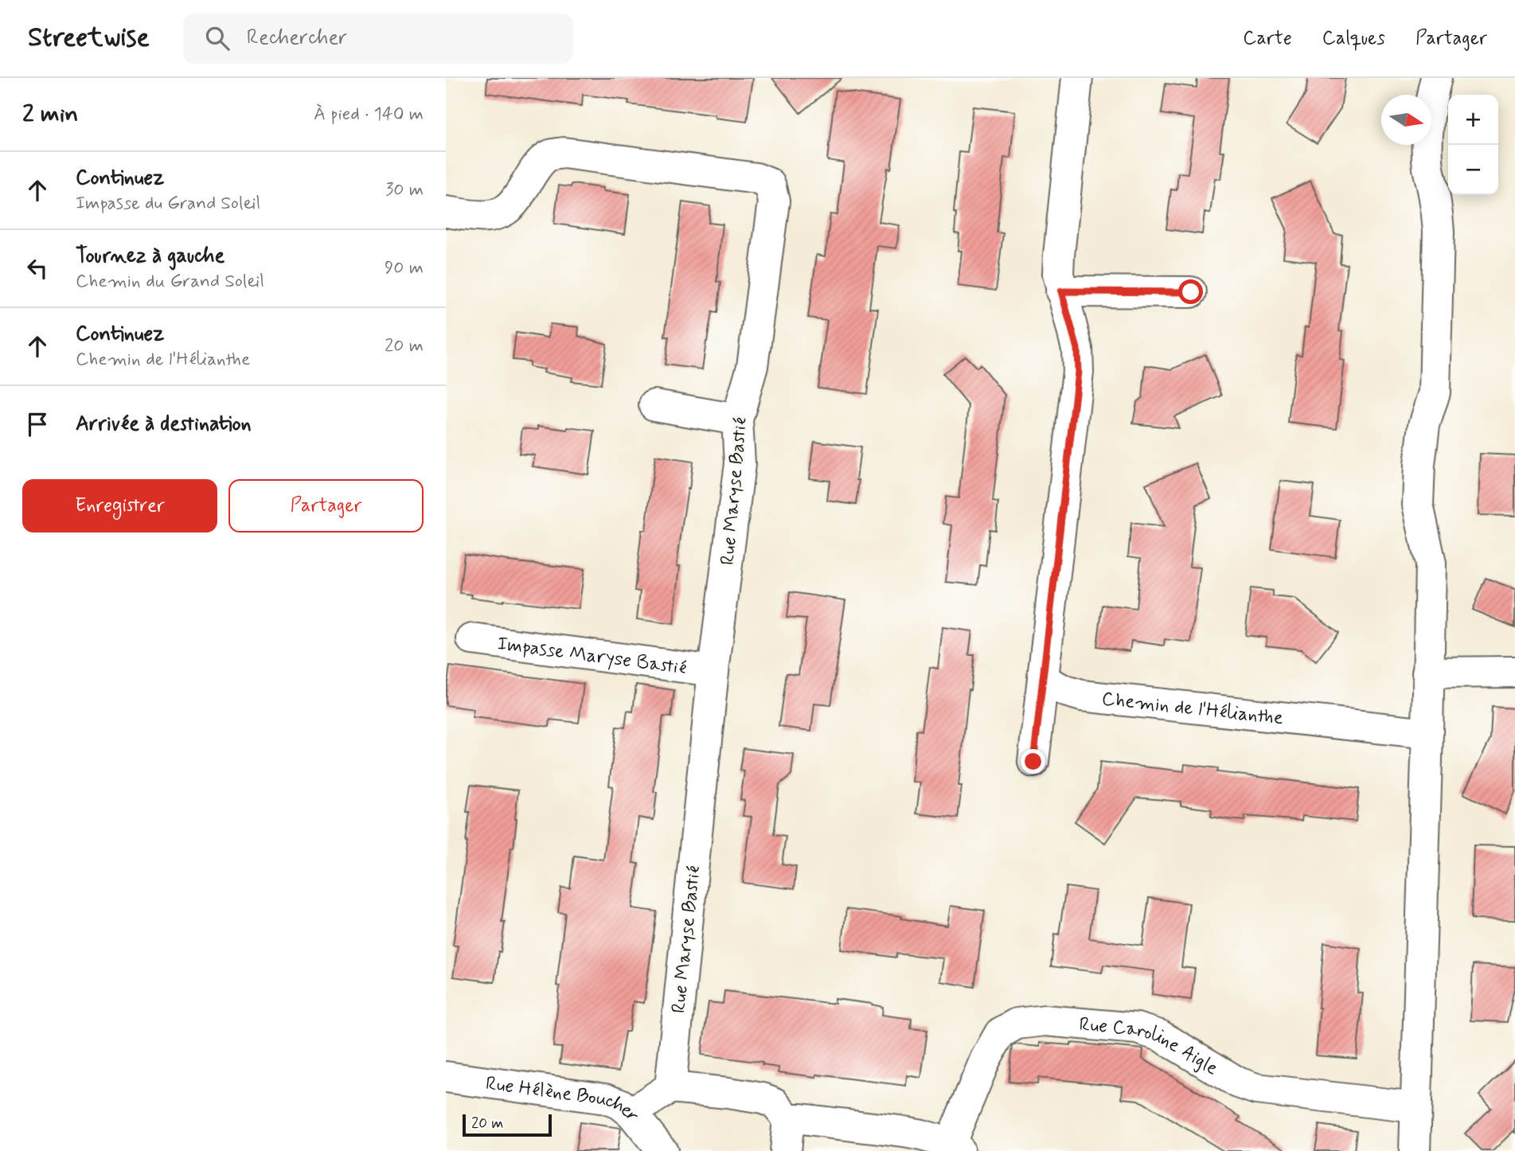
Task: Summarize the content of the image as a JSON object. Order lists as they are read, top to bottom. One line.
{"streets":{"street":["Rue Maryse Bastié","Impasse Maryse Bastié","Chemin de l'Hélianthe","Rue Caroline Aigle","Rue Hélène Boucher"]},"crossings":[["Rue Maryse Bastié","Impasse Maryse Bastié"]],"scale_bar":"20 m","north":"right","page":{"header":"Streetwise","search":"Rechercher","nav":["Carte","Calques","Partager"],"heading":["2 min","À pied · 140 m"],"map_buttons":["+","−"],"list":[["Continuez","Impasse du Grand Soleil","30 m"],["Tournez à gauche","Chemin du Grand Soleil","90 m"],["Continuez","Chemin de l'Hélianthe","20 m"],"Arrivée à destination"],"buttons":["Enregistrer","Partager"],"scale":"20 m"}}
